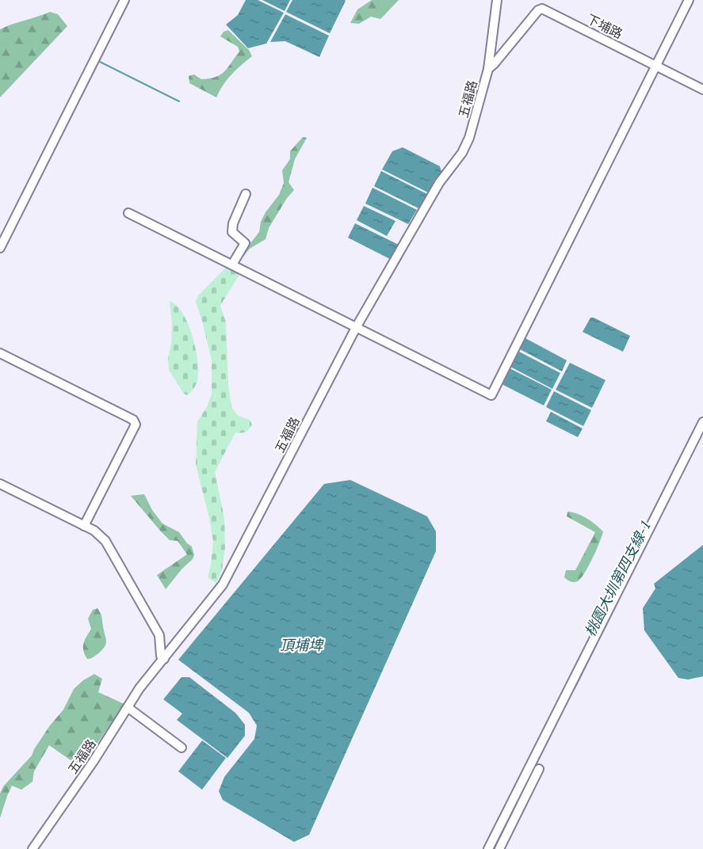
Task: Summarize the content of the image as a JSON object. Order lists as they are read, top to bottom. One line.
{"streets":{"street":["下埔路","五福路"]},"crossings":[["下埔路","五福路"]],"water":["桃園大圳第四支線-1","頂埔埤"]}
